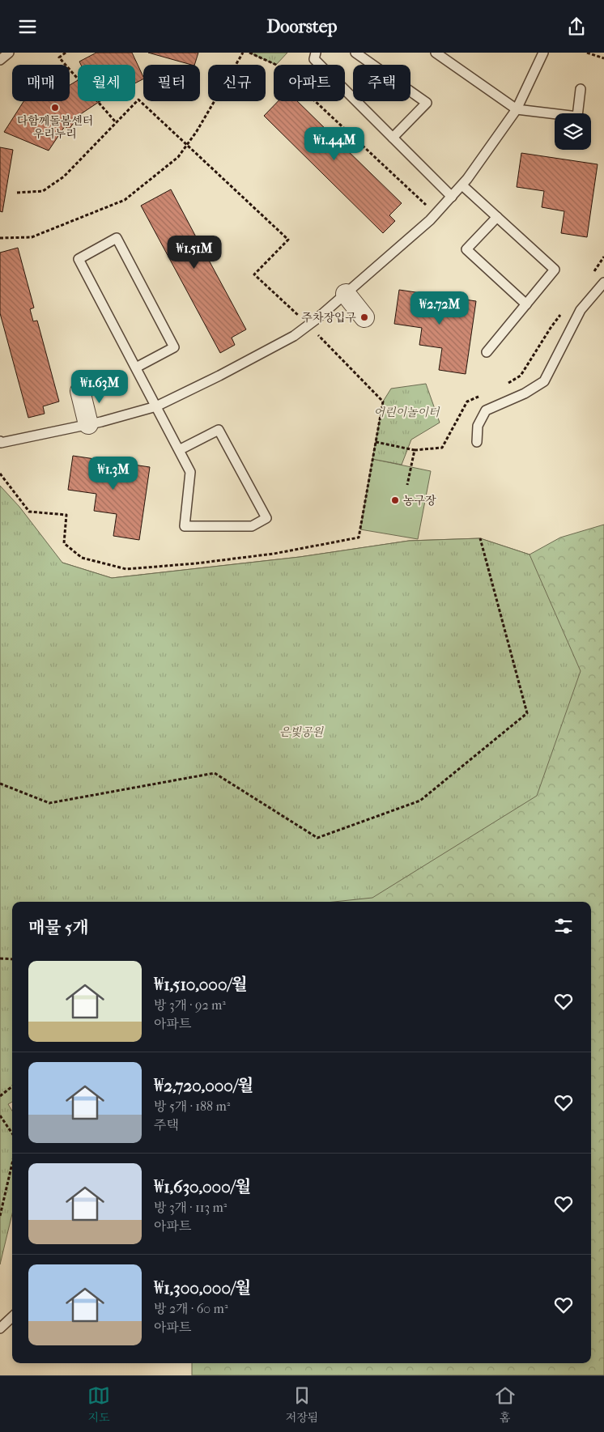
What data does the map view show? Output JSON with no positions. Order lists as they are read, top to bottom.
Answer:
{
  "parks": ["어린이놀이터", "은빛공원"],
  "places": ["다함께돌봄센터 우리누리", "주차장입구", "농구장"],
  "page": {
    "header": "Doorstep",
    "chip": [
      "매매",
      "월세",
      "필터",
      "신규",
      "아파트",
      "주택"
    ],
    "price": [
      "₩1.44M",
      "₩1.51M",
      "₩2.72M",
      "₩1.63M",
      "₩1.3M"
    ],
    "heading": "매물 5개",
    "list": [
      {
        "name": "₩1,510,000/월",
        "note": "방 3개 · 92 m² · 아파트"
      },
      {
        "name": "₩2,720,000/월",
        "note": "방 5개 · 188 m² · 주택"
      },
      {
        "name": "₩1,630,000/월",
        "note": "방 3개 · 113 m² · 아파트"
      },
      {
        "name": "₩1,300,000/월",
        "note": "방 2개 · 60 m² · 아파트"
      }
    ],
    "tabs": ["지도", "저장됨", "홈"]
  }
}
